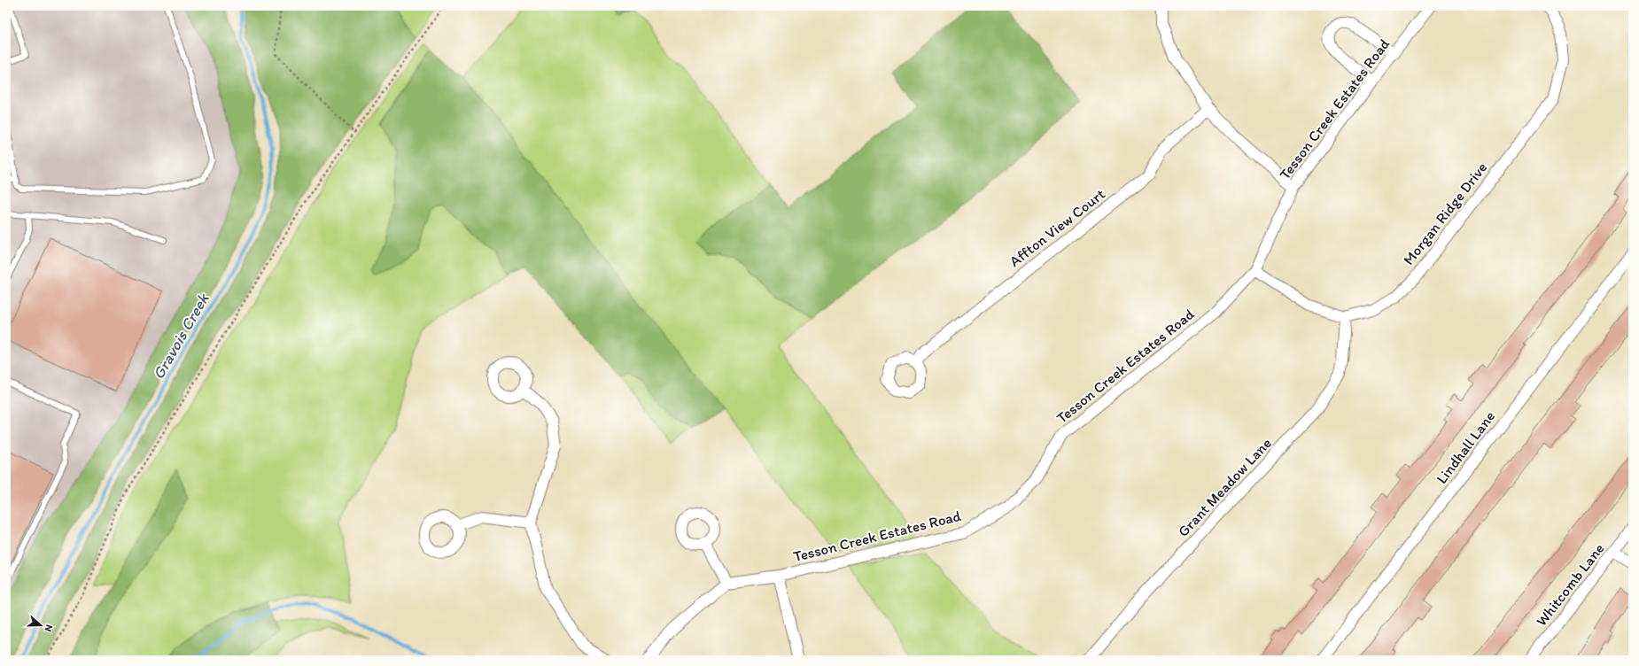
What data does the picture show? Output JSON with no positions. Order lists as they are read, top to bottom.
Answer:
{
  "streets": {
    "street": [
      "Tesson Creek Estates Road",
      "Morgan Ridge Drive",
      "Affton View Court",
      "Lindhall Lane",
      "Grant Meadow Lane",
      "Whitcomb Lane"
    ]
  },
  "crossings": [
    ["Morgan Ridge Drive", "Grant Meadow Lane"]
  ],
  "water": ["Gravois Creek"],
  "north": "right"
}
